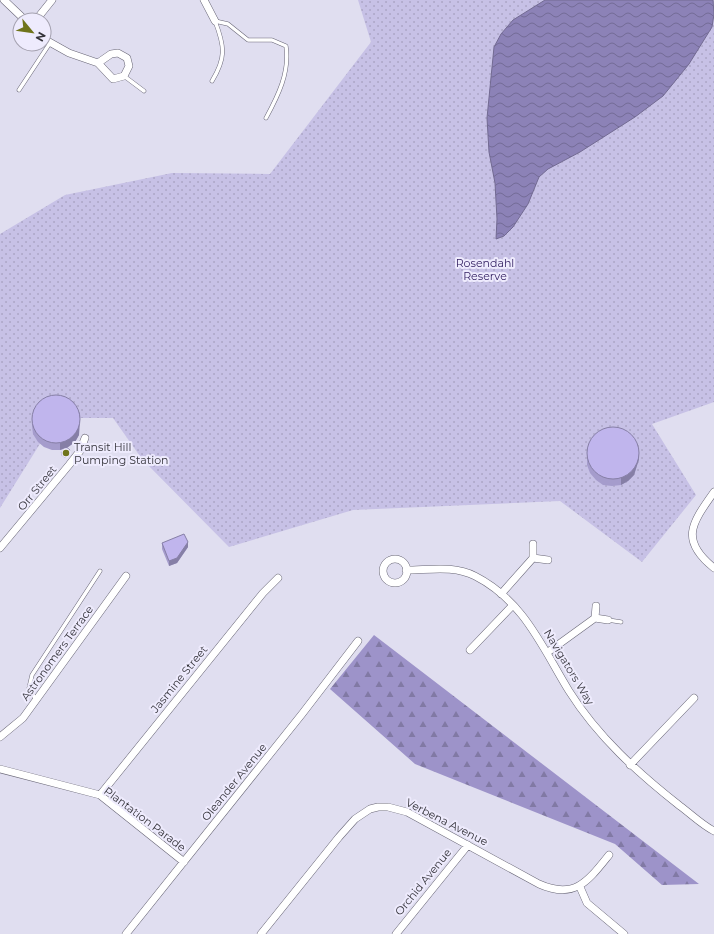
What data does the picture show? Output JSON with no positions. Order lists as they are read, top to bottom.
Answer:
{
  "streets": {
    "street": [
      "Orr Street",
      "Astronomers Terrace",
      "Navigators Way",
      "Jasmine Street",
      "Oleander Avenue",
      "Plantation Parade",
      "Verbena Avenue",
      "Orchid Avenue"
    ]
  },
  "crossings": [
    ["Jasmine Street", "Plantation Parade"],
    ["Oleander Avenue", "Plantation Parade"],
    ["Verbena Avenue", "Orchid Avenue"]
  ],
  "parks": ["Rosendahl Reserve"],
  "places": ["Transit Hill Pumping Station"],
  "north": "bottom right"
}
